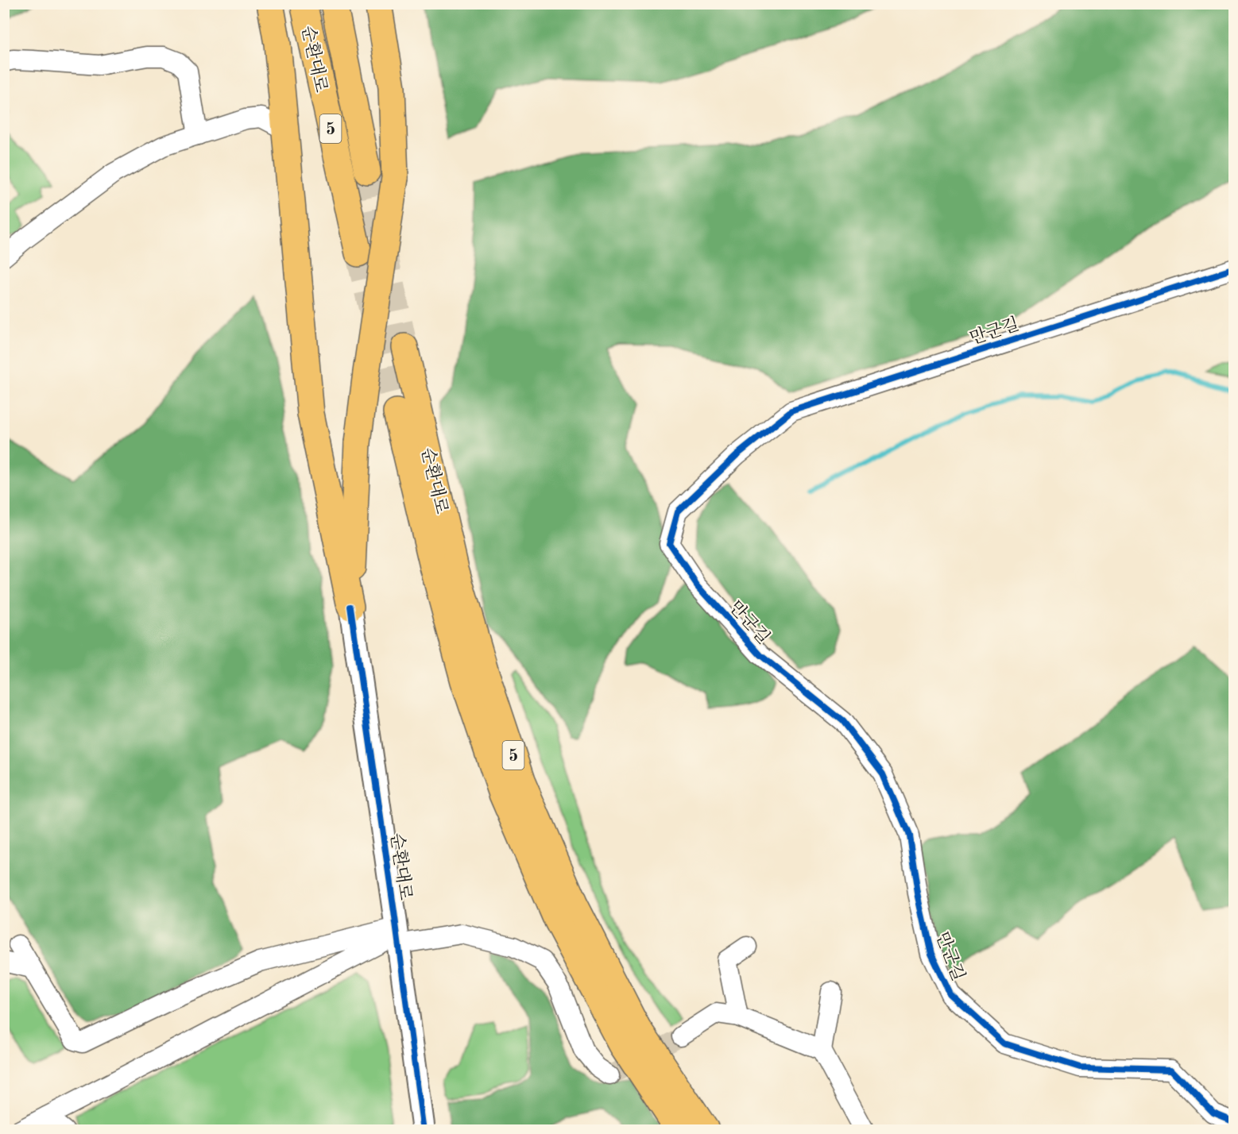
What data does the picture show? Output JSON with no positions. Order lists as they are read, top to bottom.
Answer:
{
  "streets": {
    "highway": ["순환대로", "5"],
    "street": ["만군길"]
  }
}
